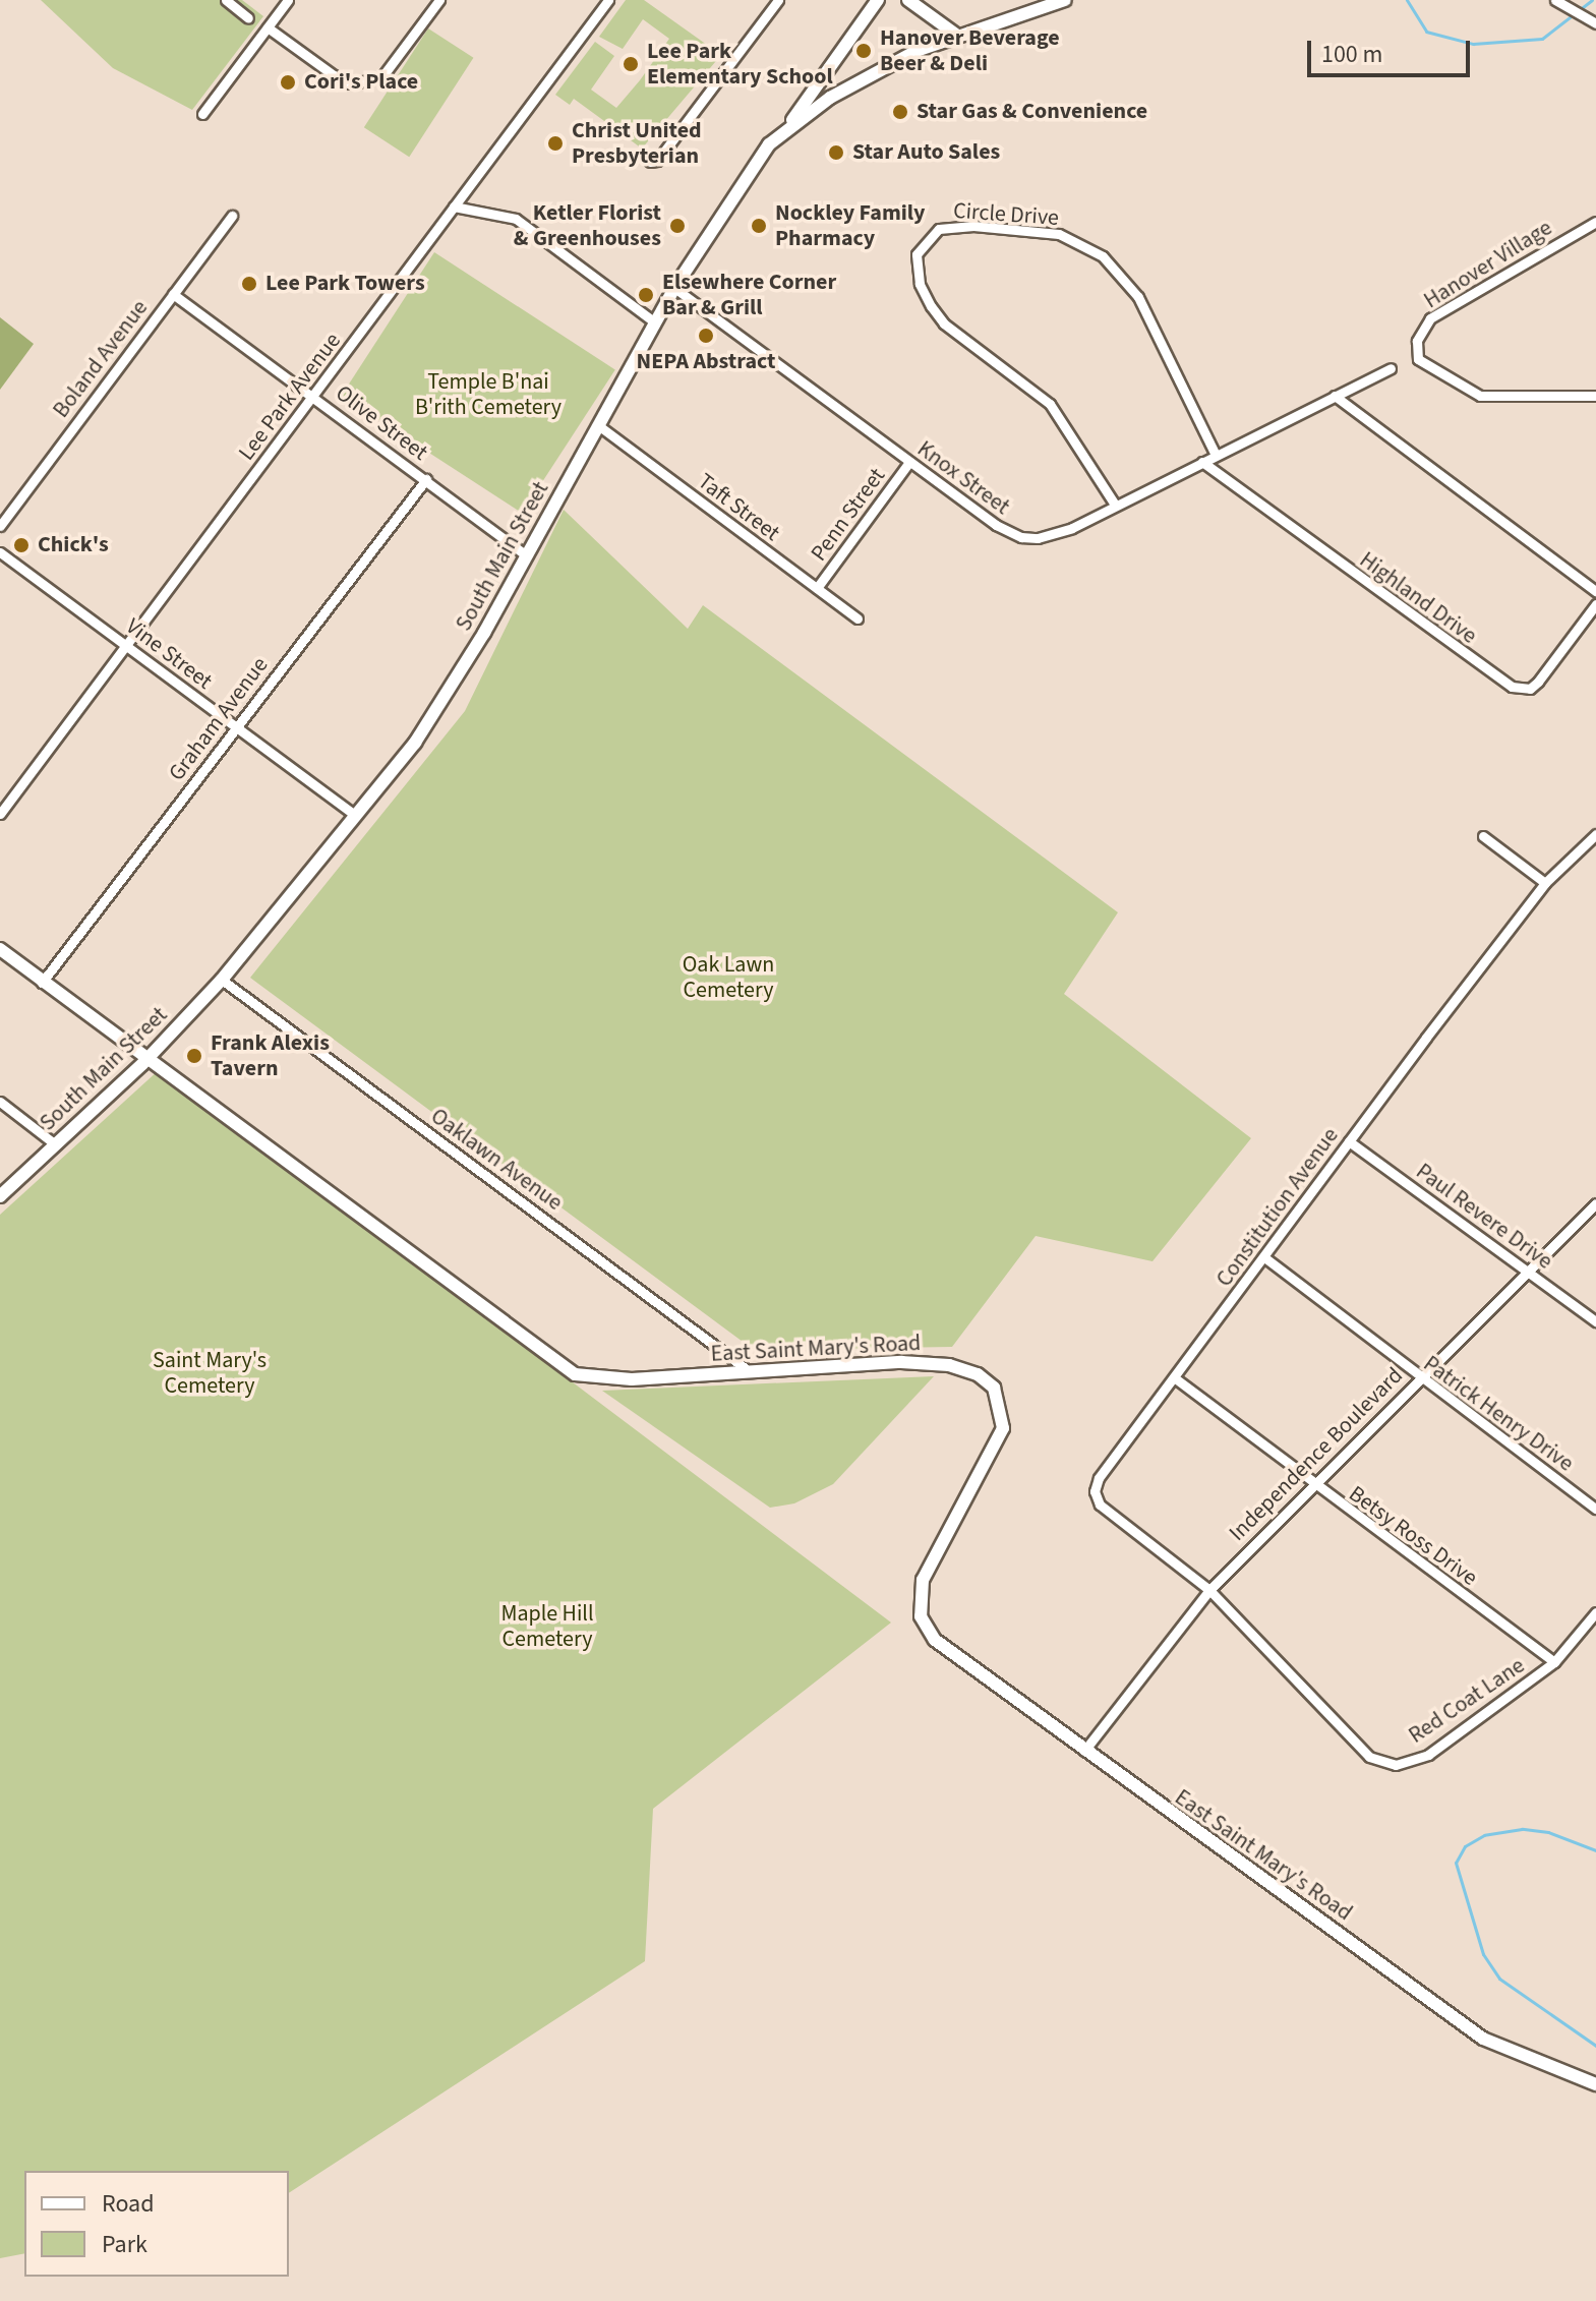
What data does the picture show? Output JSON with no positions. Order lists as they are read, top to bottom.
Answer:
{
  "streets": {
    "street": [
      "Circle Drive",
      "Hanover Village",
      "Boland Avenue",
      "Lee Park Avenue",
      "Olive Street",
      "Knox Street",
      "Taft Street",
      "Penn Street",
      "South Main Street",
      "Highland Drive",
      "Vine Street",
      "Graham Avenue",
      "Oaklawn Avenue",
      "Constitution Avenue",
      "Paul Revere Drive",
      "East Saint Mary's Road",
      "Patrick Henry Drive",
      "Independence Boulevard",
      "Betsy Ross Drive",
      "Red Coat Lane"
    ]
  },
  "crossings": [
    ["Circle Drive", "Knox Street"],
    ["Boland Avenue", "Olive Street"],
    ["Lee Park Avenue", "Olive Street"],
    ["Lee Park Avenue", "Vine Street"],
    ["Olive Street", "South Main Street"],
    ["Olive Street", "Graham Avenue"],
    ["Knox Street", "Penn Street"],
    ["Knox Street", "South Main Street"],
    ["Knox Street", "Highland Drive"],
    ["Taft Street", "Penn Street"],
    ["Taft Street", "South Main Street"],
    ["South Main Street", "Vine Street"],
    ["South Main Street", "Oaklawn Avenue"],
    ["South Main Street", "East Saint Mary's Road"],
    ["Vine Street", "Graham Avenue"],
    ["Graham Avenue", "East Saint Mary's Road"],
    ["Oaklawn Avenue", "East Saint Mary's Road"],
    ["Constitution Avenue", "Paul Revere Drive"],
    ["Constitution Avenue", "Patrick Henry Drive"],
    ["Constitution Avenue", "Independence Boulevard"],
    ["Constitution Avenue", "Betsy Ross Drive"],
    ["Constitution Avenue", "Red Coat Lane"],
    ["Paul Revere Drive", "Independence Boulevard"],
    ["East Saint Mary's Road", "Independence Boulevard"],
    ["Patrick Henry Drive", "Independence Boulevard"],
    ["Independence Boulevard", "Betsy Ross Drive"],
    ["Independence Boulevard", "Red Coat Lane"],
    ["Betsy Ross Drive", "Red Coat Lane"]
  ],
  "parks": [
    "Temple B'nai B'rith Cemetery",
    "Oak Lawn Cemetery",
    "Saint Mary's Cemetery",
    "Maple Hill Cemetery"
  ],
  "places": [
    "Hanover Beverage Beer & Deli",
    "Lee Park Elementary School",
    "Cori's Place",
    "Star Gas & Convenience",
    "Christ United Presbyterian",
    "Star Auto Sales",
    "Ketler Florist & Greenhouses",
    "Nockley Family Pharmacy",
    "Lee Park Towers",
    "Elsewhere Corner Bar & Grill",
    "NEPA Abstract",
    "Chick's",
    "Frank Alexis Tavern"
  ],
  "legend": ["Road", "Park"],
  "scale_bar": "100 m"
}
